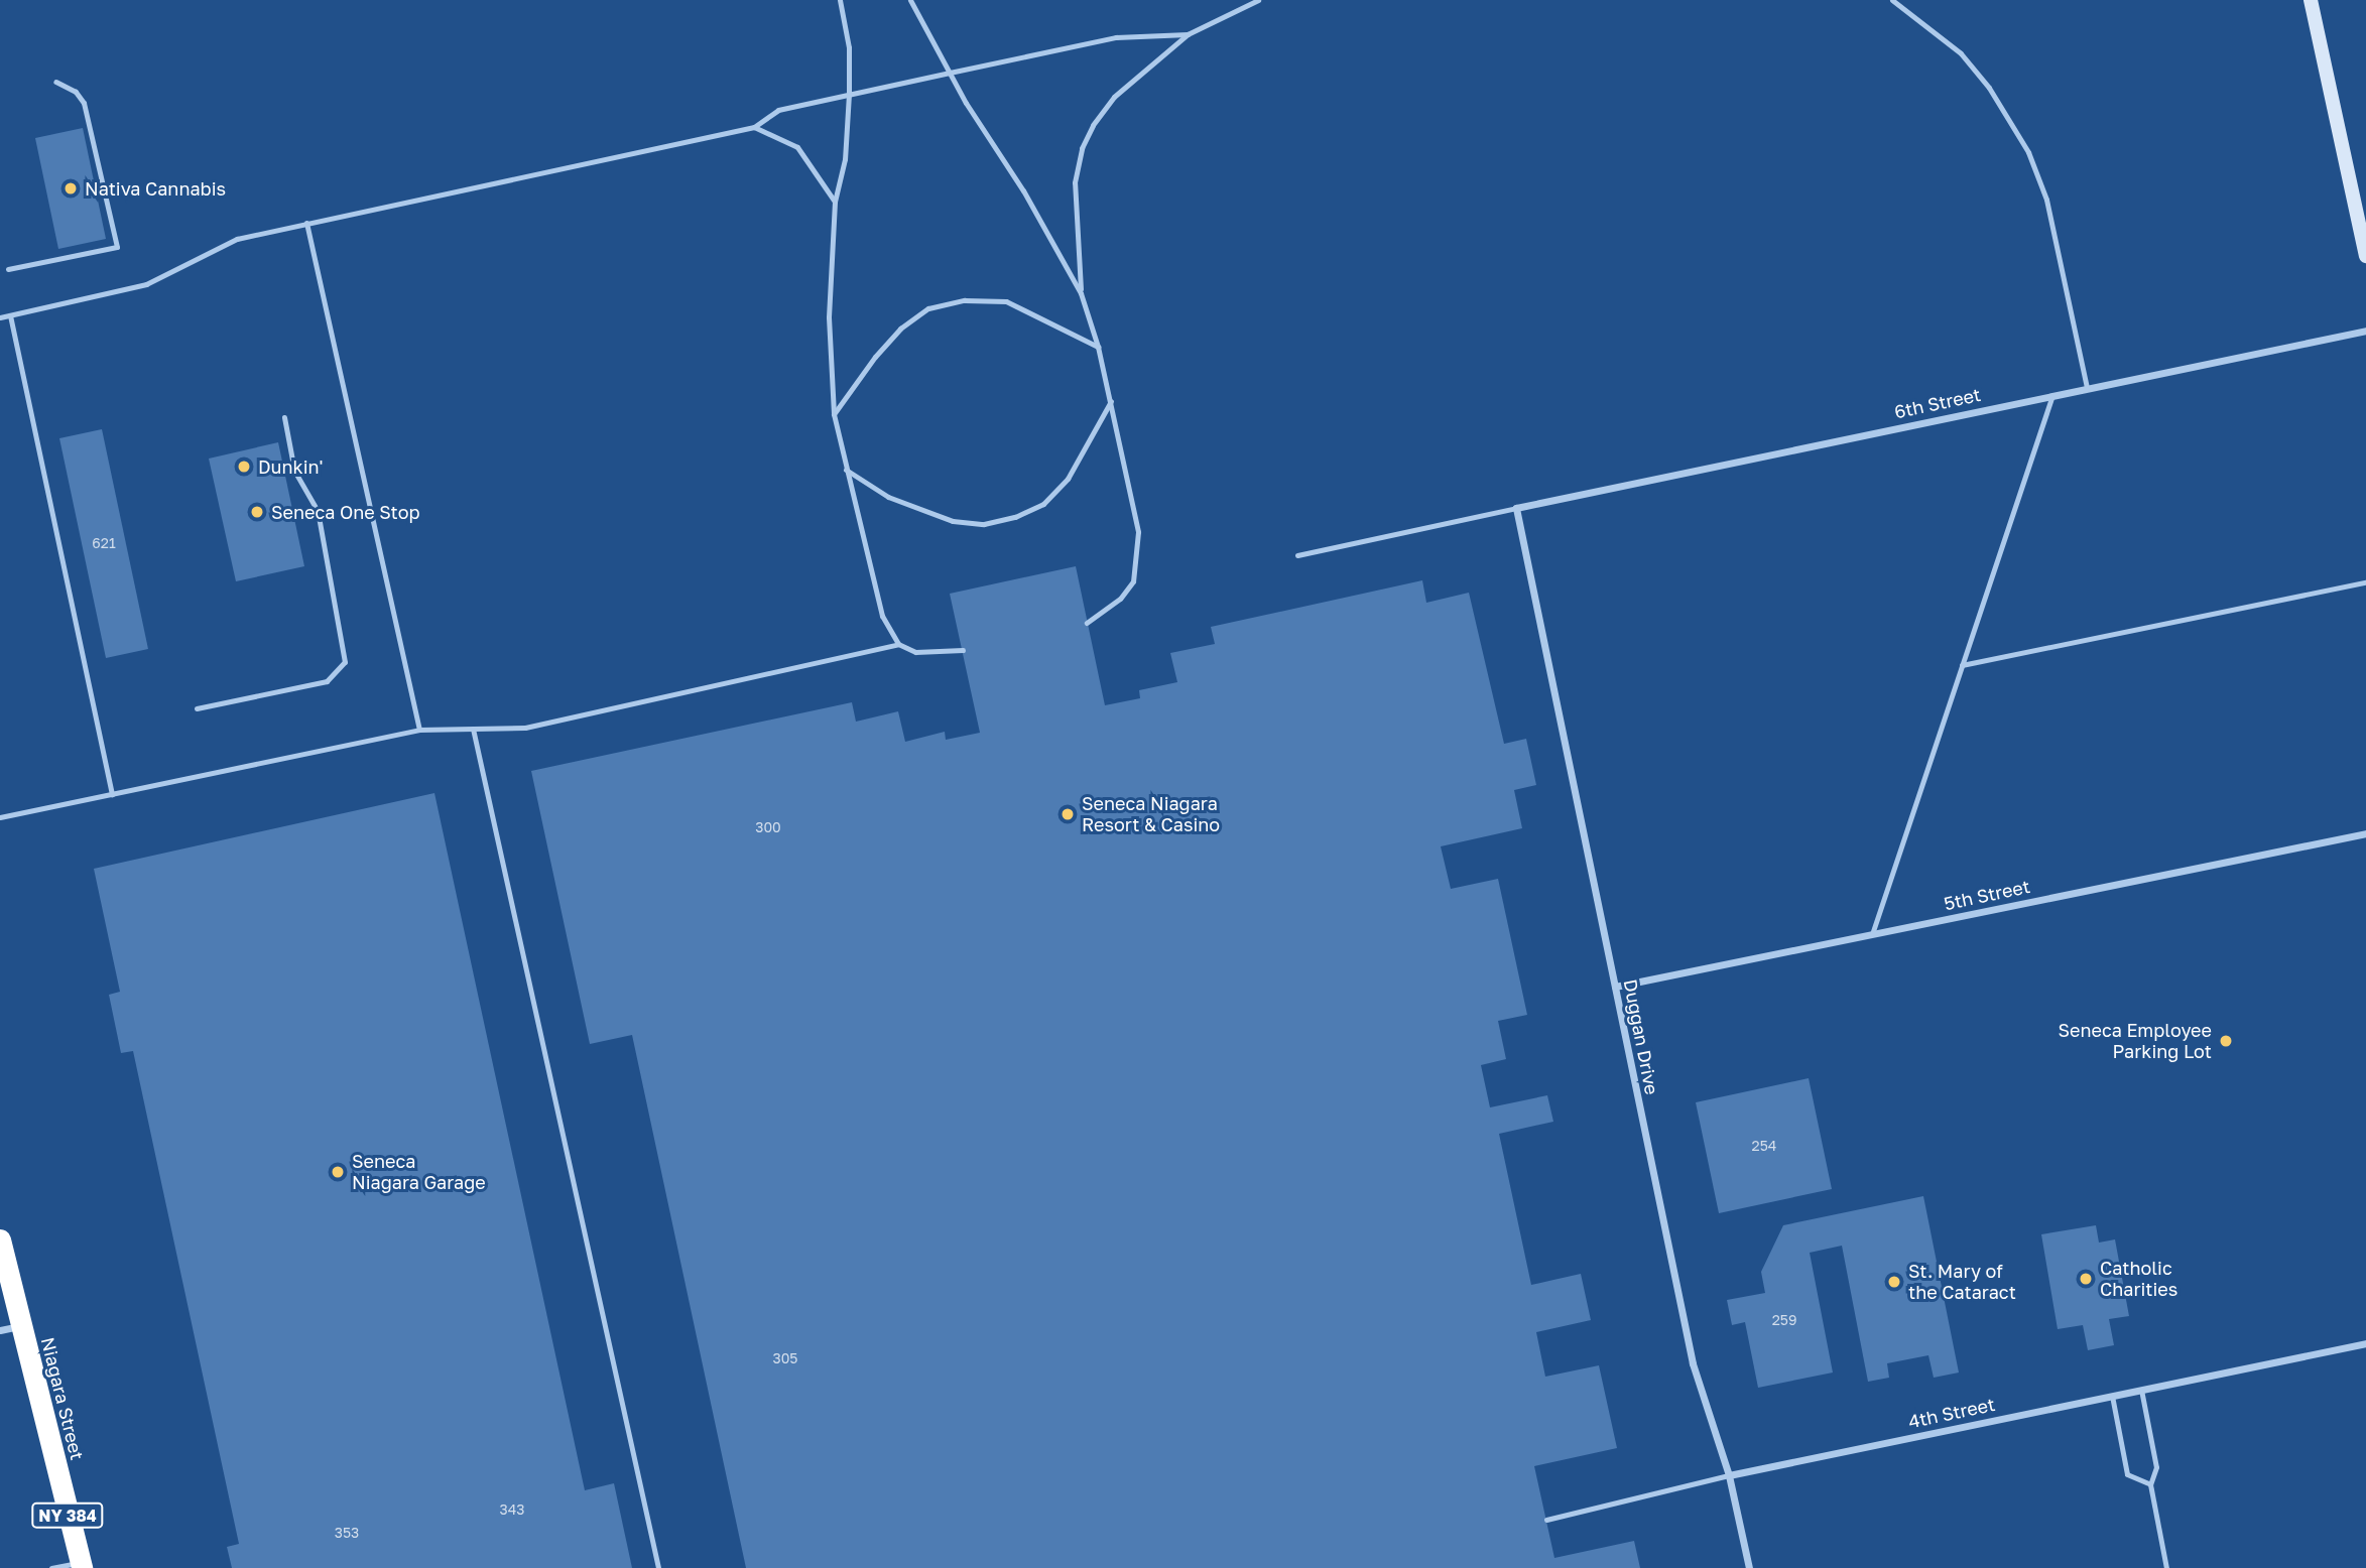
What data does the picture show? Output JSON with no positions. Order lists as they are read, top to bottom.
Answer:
{
  "streets": {
    "highway": ["Niagara Street", "NY 384"],
    "street": [
      "6th Street",
      "5th Street",
      "Duggan Drive",
      "4th Street"
    ]
  },
  "crossings": [
    ["6th Street", "Duggan Drive"],
    ["5th Street", "Duggan Drive"],
    ["Duggan Drive", "4th Street"]
  ],
  "places": [
    "Nativa Cannabis",
    "Dunkin'",
    "Seneca One Stop",
    "Seneca Niagara Resort & Casino",
    "Seneca Employee Parking Lot",
    "Seneca Niagara Garage",
    "Catholic Charities",
    "St. Mary of the Cataract"
  ],
  "house_numbers": [
    "621",
    "300",
    "254",
    "259",
    "305",
    "343",
    "353"
  ]
}
